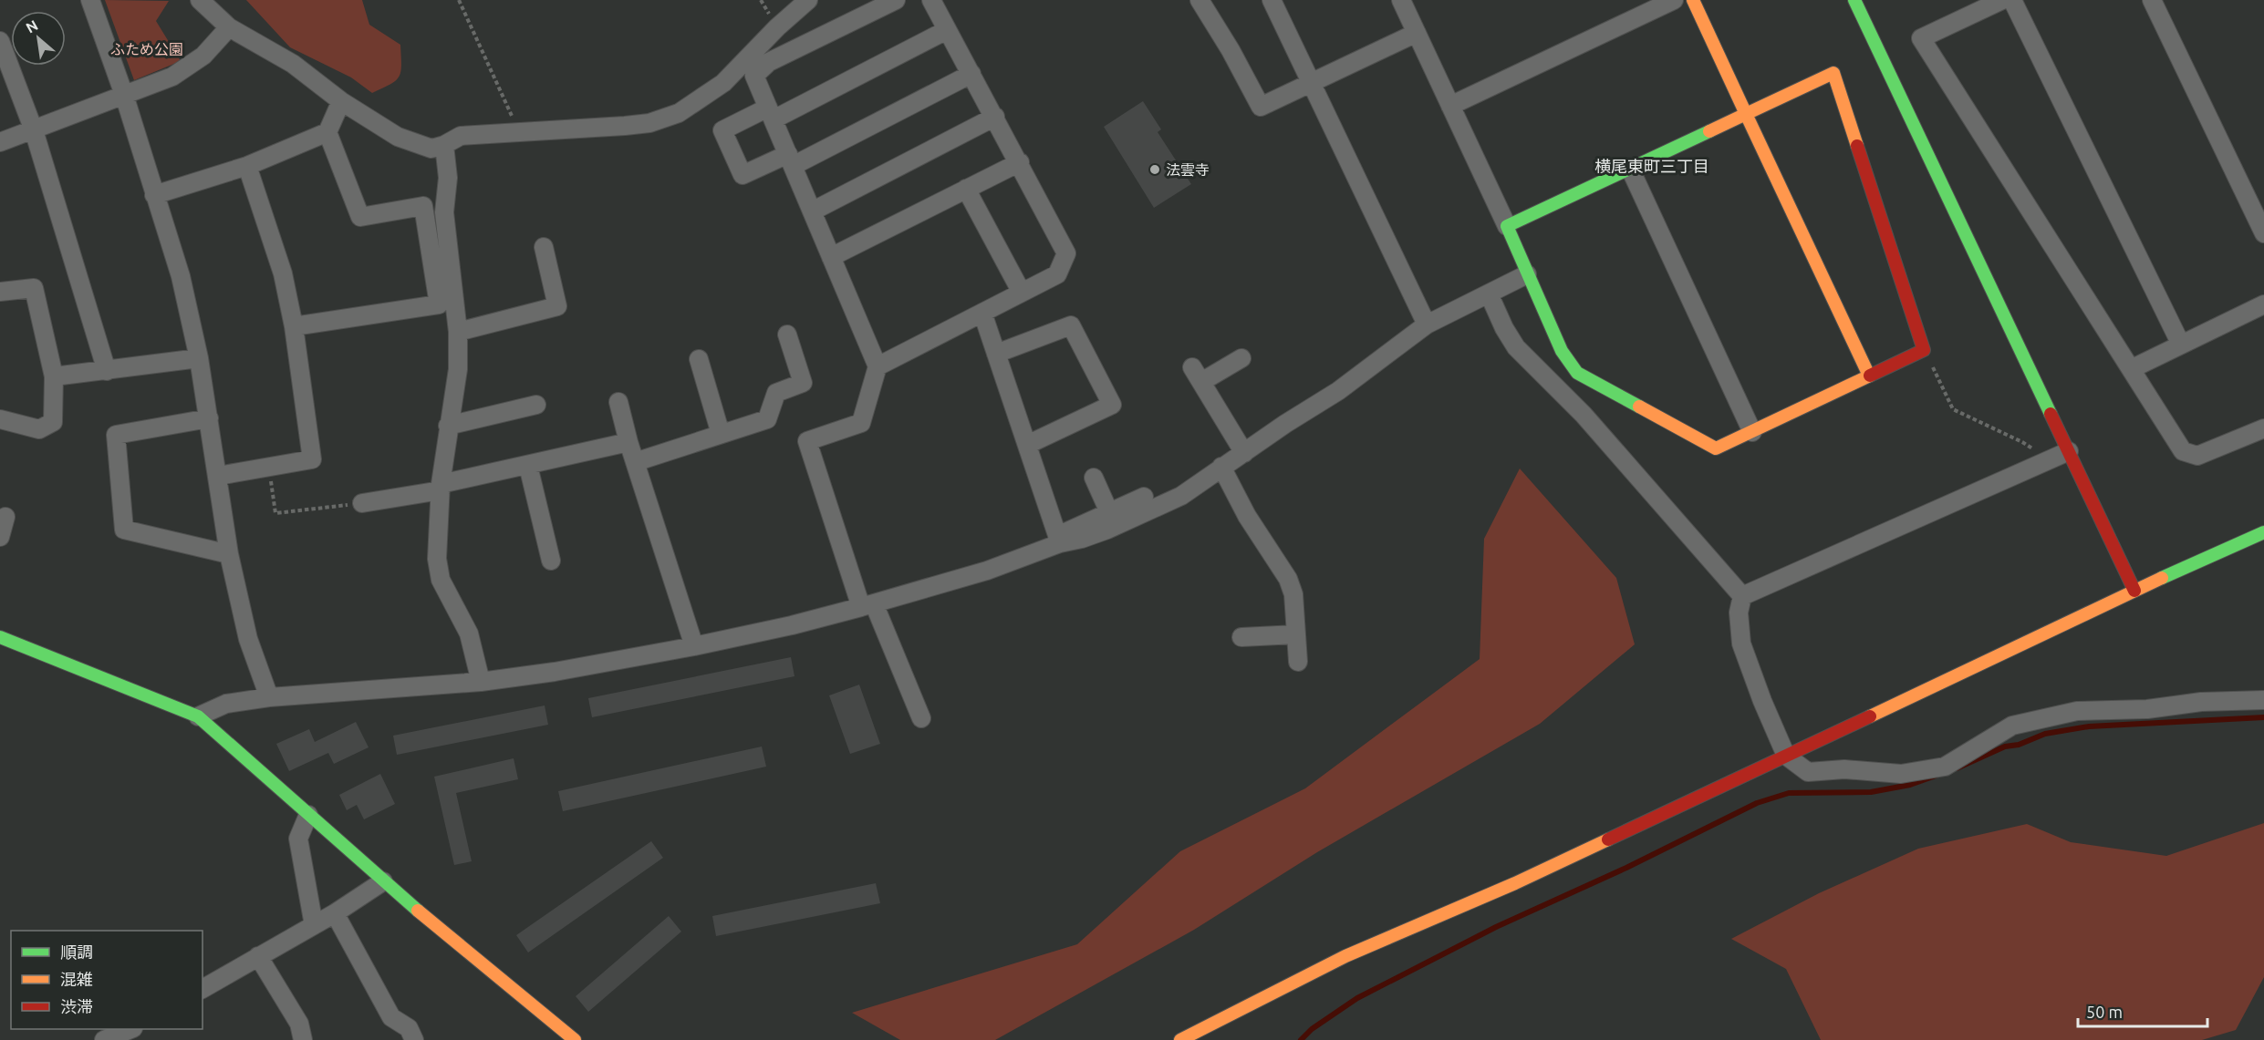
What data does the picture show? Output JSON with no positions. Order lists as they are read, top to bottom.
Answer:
{
  "districts": ["横尾東町三丁目"],
  "parks": ["ふため公園"],
  "places": ["法雲寺"],
  "legend": ["順調", "混雑", "渋滞"],
  "scale_bar": "50 m",
  "north": "top left"
}
